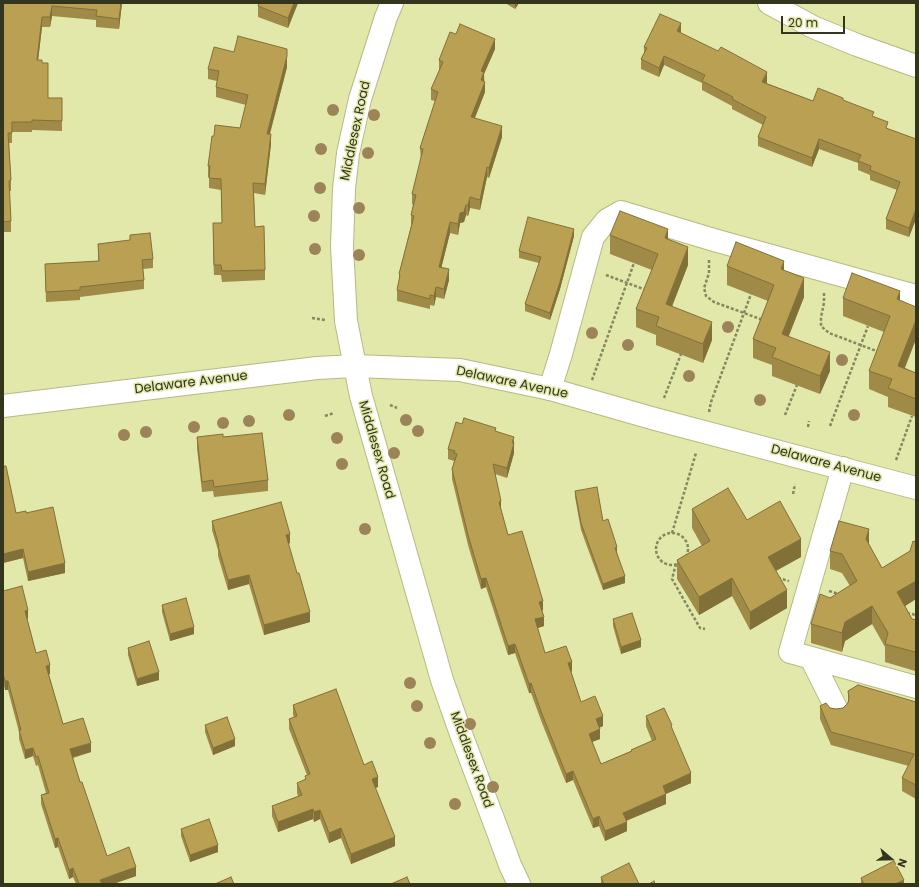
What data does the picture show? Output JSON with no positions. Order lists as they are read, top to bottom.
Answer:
{
  "streets": {
    "street": ["Middlesex Road", "Delaware Avenue"]
  },
  "crossings": [
    ["Middlesex Road", "Delaware Avenue"]
  ],
  "scale_bar": "20 m",
  "north": "right"
}
